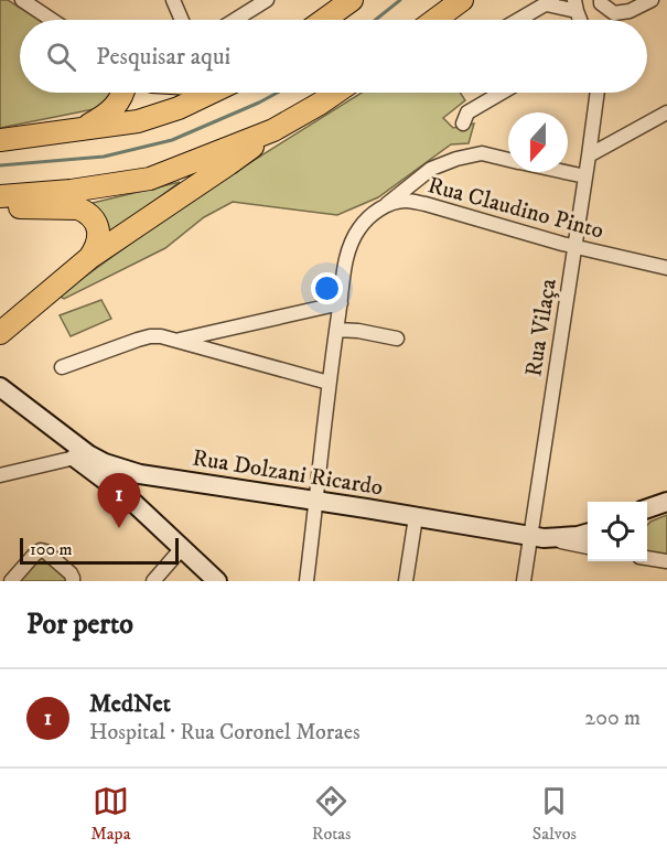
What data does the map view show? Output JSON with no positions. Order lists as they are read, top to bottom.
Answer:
{
  "streets": {
    "main road": ["Rua Dolzani Ricardo"],
    "street": ["Rua Claudino Pinto", "Rua Vilaça"]
  },
  "crossings": [
    ["Rua Claudino Pinto", "Rua Vilaça"],
    ["Rua Vilaça", "Rua Dolzani Ricardo"]
  ],
  "scale_bar": "100 m",
  "north": "bottom",
  "page": {
    "search": "Pesquisar aqui",
    "pins": "1",
    "scale": "100 m",
    "heading": "Por perto",
    "list": [
      {
        "mark": "1",
        "name": "MedNet",
        "note": "Hospital · Rua Coronel Moraes",
        "value": "200 m"
      }
    ],
    "nav": ["Mapa", "Rotas", "Salvos"]
  }
}
